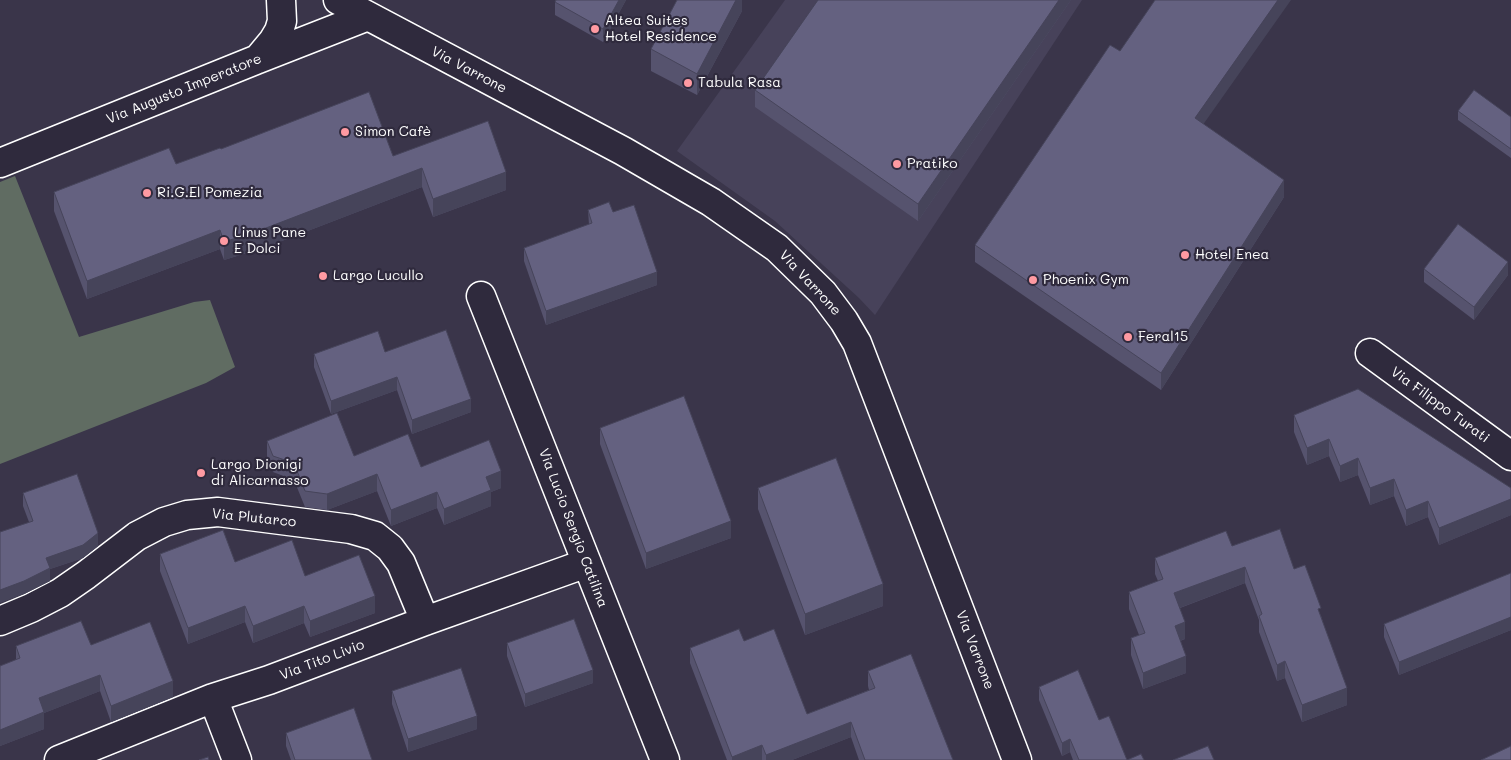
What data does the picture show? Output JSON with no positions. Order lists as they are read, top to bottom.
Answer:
{
  "streets": {
    "street": [
      "Via Varrone",
      "Via Augusto Imperatore",
      "Via Filippo Turati",
      "Via Plutarco",
      "Via Lucio Sergio Catilina",
      "Via Tito Livio"
    ]
  },
  "crossings": [
    ["Via Varrone", "Via Augusto Imperatore"],
    ["Via Plutarco", "Via Tito Livio"],
    ["Via Lucio Sergio Catilina", "Via Tito Livio"]
  ],
  "places": [
    "Altea Suites Hotel Residence",
    "Tabula Rasa",
    "Simon Cafè",
    "Pratiko",
    "Ri.G.El Pomezia",
    "Linus Pane E Dolci",
    "Hotel Enea",
    "Largo Lucullo",
    "Phoenix Gym",
    "Feral15",
    "Largo Dionigi di Alicarnasso"
  ]
}
